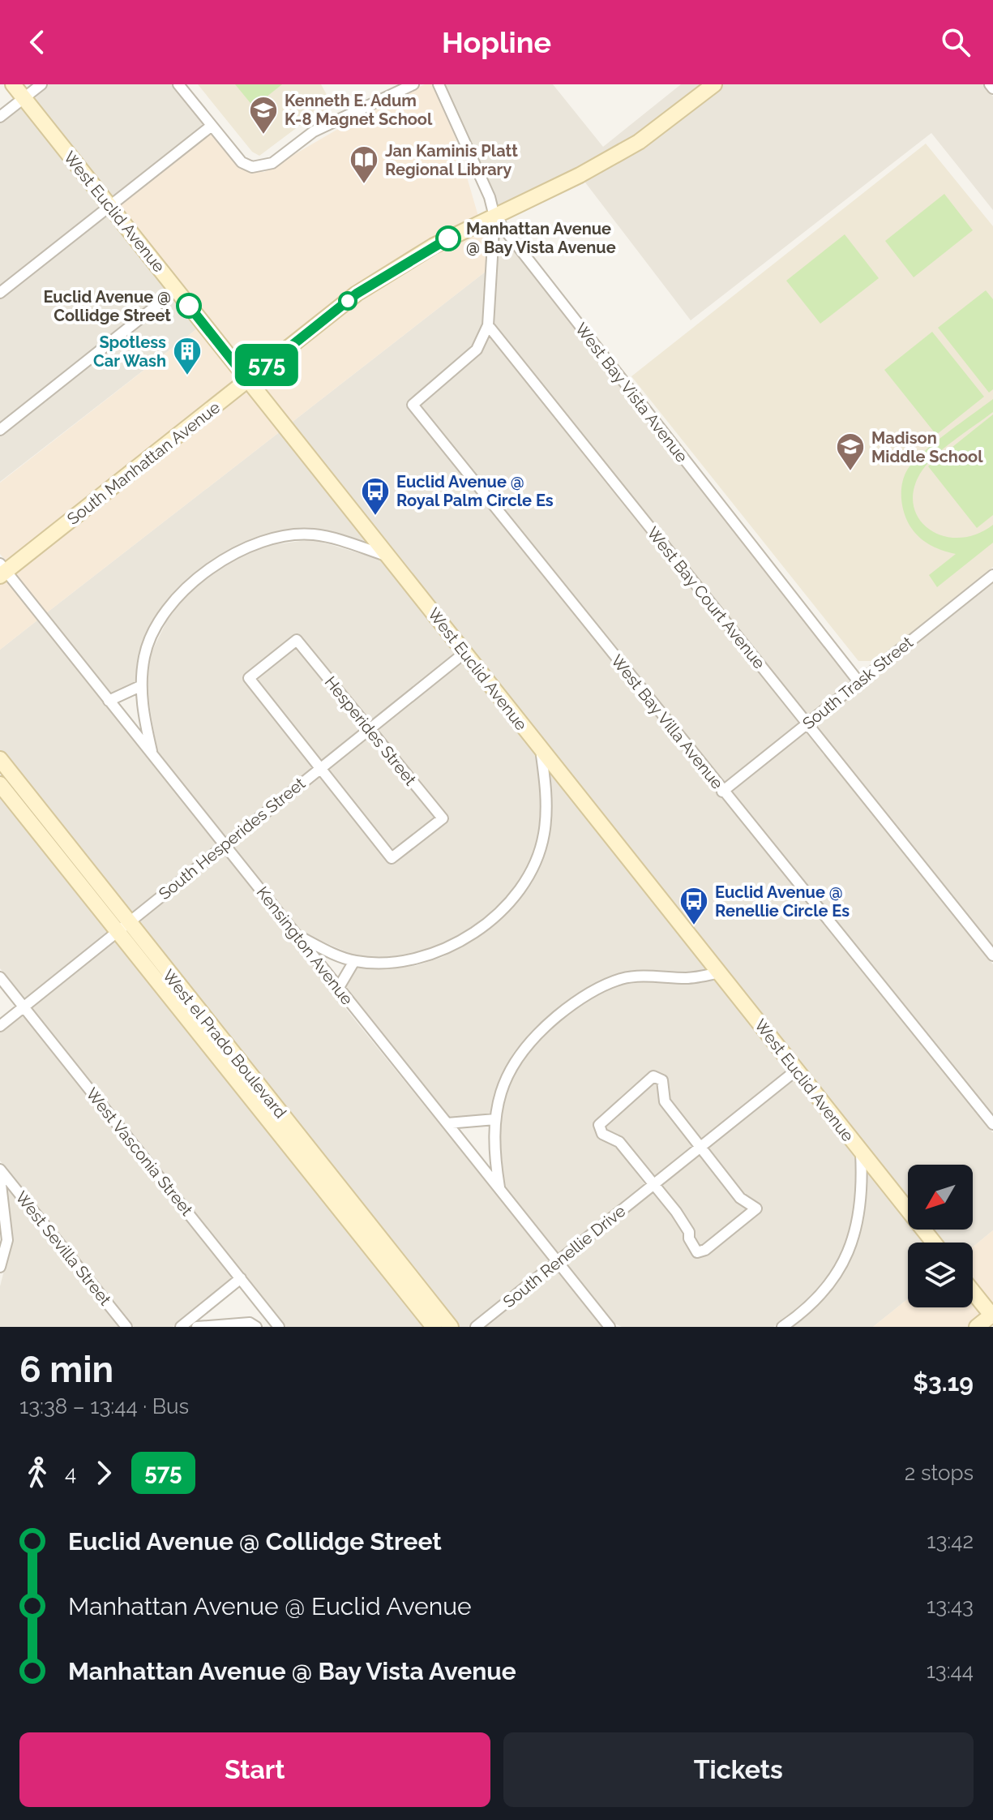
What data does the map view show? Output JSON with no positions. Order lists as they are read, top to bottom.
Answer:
{
  "streets": {
    "street": [
      "West Euclid Avenue",
      "West Bay Vista Avenue",
      "South Manhattan Avenue",
      "West Bay Court Avenue",
      "South Trask Street",
      "West Bay Villa Avenue",
      "Hesperides Street",
      "South Hesperides Street",
      "Kensington Avenue",
      "West el Prado Boulevard",
      "West Vasconia Street",
      "West Sevilla Street",
      "South Renellie Drive"
    ]
  },
  "crossings": [
    ["West Euclid Avenue", "South Manhattan Avenue"],
    ["West Euclid Avenue", "South Hesperides Street"],
    ["West Euclid Avenue", "South Renellie Drive"],
    ["West Bay Vista Avenue", "South Manhattan Avenue"],
    ["West Bay Vista Avenue", "South Trask Street"],
    ["South Manhattan Avenue", "Kensington Avenue"],
    ["West Bay Court Avenue", "South Trask Street"],
    ["West Bay Court Avenue", "West Bay Villa Avenue"],
    ["South Trask Street", "West Bay Villa Avenue"],
    ["Hesperides Street", "South Hesperides Street"],
    ["South Hesperides Street", "Kensington Avenue"],
    ["South Hesperides Street", "West el Prado Boulevard"],
    ["South Hesperides Street", "West Vasconia Street"],
    ["Kensington Avenue", "South Renellie Drive"]
  ],
  "places": {
    "school or university": ["Kenneth E. Adum K-8 Magnet School", "Madison Middle School"],
    "library": ["Jan Kaminis Platt Regional Library"],
    "other": ["Manhattan Avenue @ Bay Vista Avenue", "Euclid Avenue @ Collidge Street"],
    "building": ["Spotless Car Wash"],
    "bus stop": ["Euclid Avenue @ Royal Palm Circle Es", "Euclid Avenue @ Renellie Circle Es"]
  },
  "lines": ["bus line 575"],
  "north": "bottom left",
  "page": {
    "header": "Hopline",
    "on_map": "575",
    "heading": ["6 min", "13:38 – 13:44 · Bus", "$3.19"],
    "legs": ["4", "575", "2 stops"],
    "list": [
      {
        "name": "Euclid Avenue @ Collidge Street",
        "value": "13:42"
      },
      {
        "name": "Manhattan Avenue @ Euclid Avenue",
        "value": "13:43"
      },
      {
        "name": "Manhattan Avenue @ Bay Vista Avenue",
        "value": "13:44"
      }
    ],
    "buttons": ["Start", "Tickets"]
  }
}
